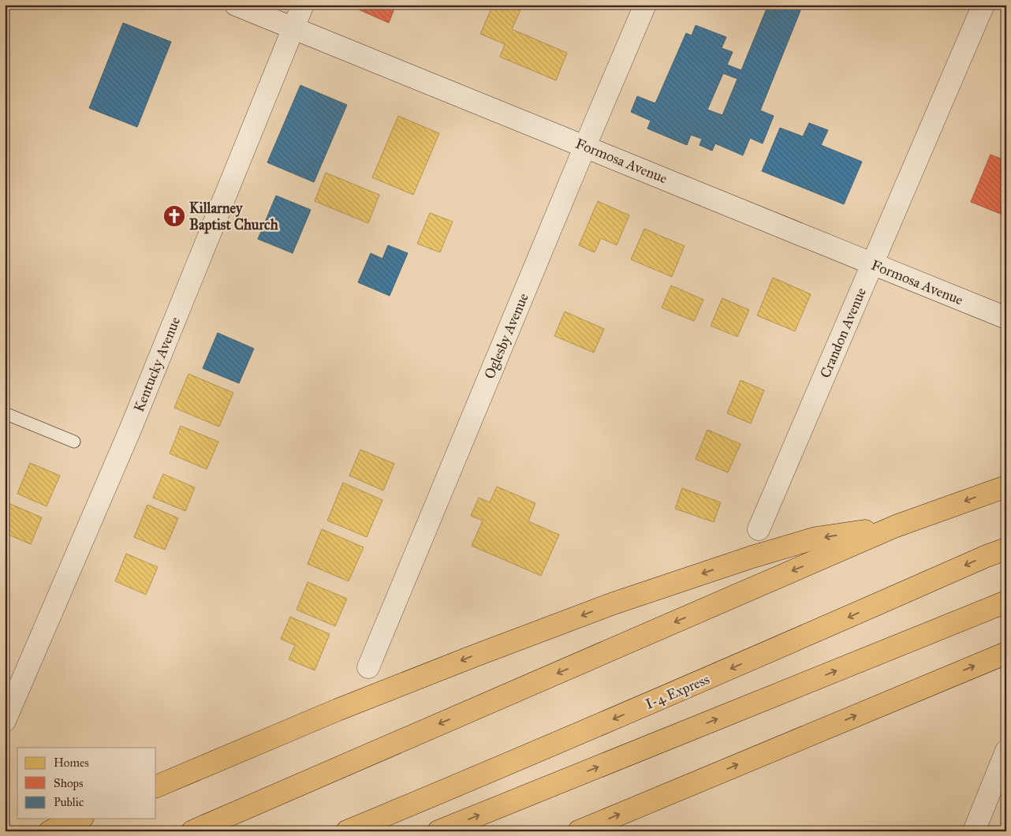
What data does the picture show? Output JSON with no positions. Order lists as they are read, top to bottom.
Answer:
{
  "streets": {
    "highway": ["I-4 Express"],
    "street": [
      "Formosa Avenue",
      "Crandon Avenue",
      "Oglesby Avenue",
      "Kentucky Avenue"
    ]
  },
  "crossings": [
    ["Formosa Avenue", "Crandon Avenue"],
    ["Formosa Avenue", "Oglesby Avenue"],
    ["Formosa Avenue", "Kentucky Avenue"]
  ],
  "places": {
    "church": ["Killarney Baptist Church"]
  },
  "legend": ["Homes", "Shops", "Public"]
}
